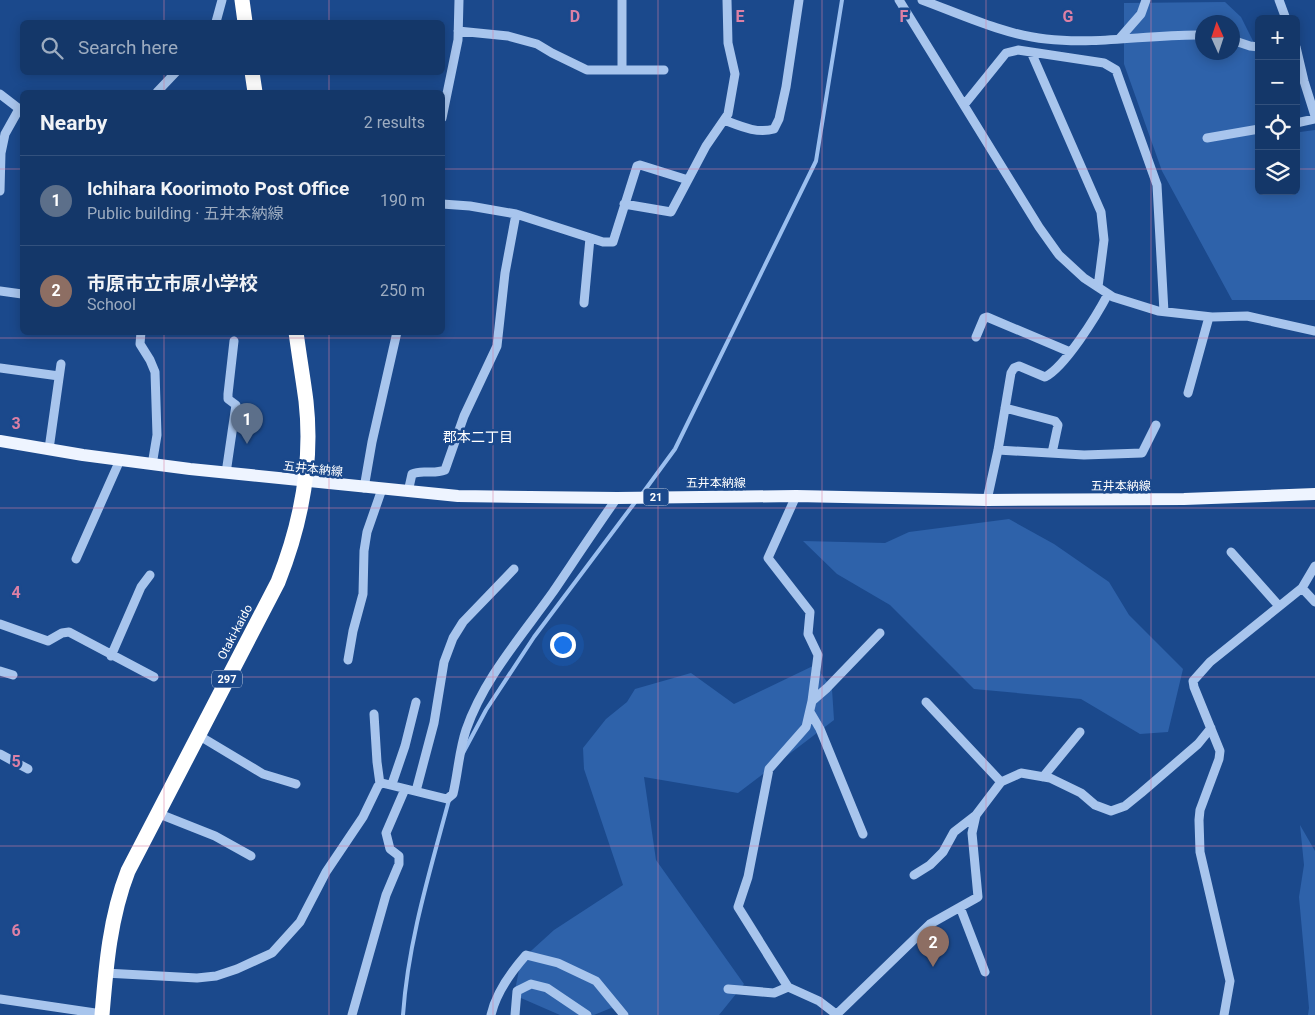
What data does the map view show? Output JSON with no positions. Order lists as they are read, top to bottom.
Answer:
{
  "streets": {
    "highway": ["Otaki-kaido", "297"],
    "main road": ["五井本納線", "21"]
  },
  "crossings": [
    ["五井本納線", "Otaki-kaido"]
  ],
  "districts": ["郡本二丁目"],
  "north": "top",
  "page": {
    "map_buttons": ["+", "−"],
    "search": "Search here",
    "heading": ["Nearby", "2 results"],
    "list": [
      {
        "mark": "1",
        "name": "Ichihara Koorimoto Post Office",
        "note": "Public building · 五井本納線",
        "value": "190 m"
      },
      {
        "mark": "2",
        "name": "市原市立市原小学校",
        "note": "School",
        "value": "250 m"
      }
    ],
    "pins": ["1", "2"]
  },
  "grid": {
    "columns": [
      "D",
      "E",
      "F",
      "G"
    ],
    "rows": [
      "3",
      "4",
      "5",
      "6"
    ]
  }
}
